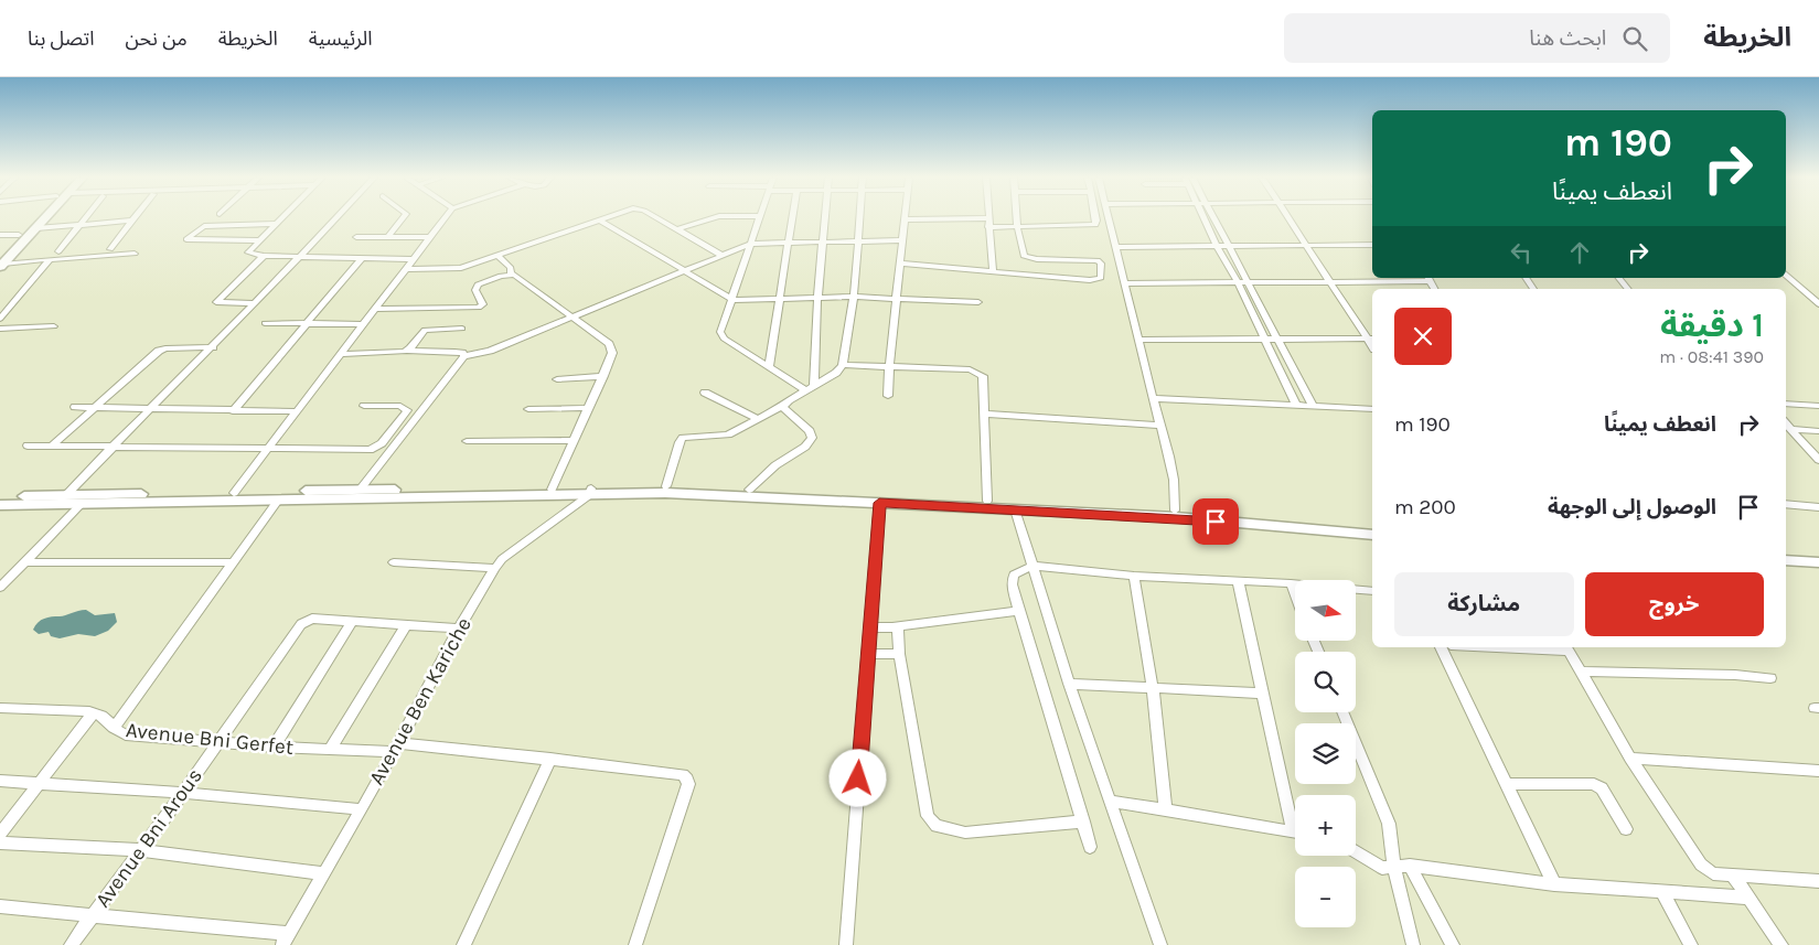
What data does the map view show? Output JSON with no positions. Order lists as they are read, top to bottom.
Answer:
{
  "streets": {
    "street": ["Avenue Ben Kariche", "Avenue Bni Gerfet", "Avenue Bni Arous"]
  },
  "crossings": [
    ["Avenue Ben Kariche", "Avenue Bni Gerfet"],
    ["Avenue Bni Gerfet", "Avenue Bni Arous"]
  ],
  "north": "right",
  "page": {
    "header": "الخريطة",
    "search": "ابحث هنا",
    "nav": [
      "الرئيسية",
      "الخريطة",
      "من نحن",
      "اتصل بنا"
    ],
    "turn": ["190 m", "انعطف يمينًا"],
    "heading": ["1 دقيقة", "390 m · 08:41"],
    "list": [
      {
        "name": "انعطف يمينًا",
        "value": "190 m"
      },
      {
        "name": "الوصول إلى الوجهة",
        "value": "200 m"
      }
    ],
    "buttons": ["خروج", "مشاركة"],
    "map_buttons": ["+", "−"]
  }
}
